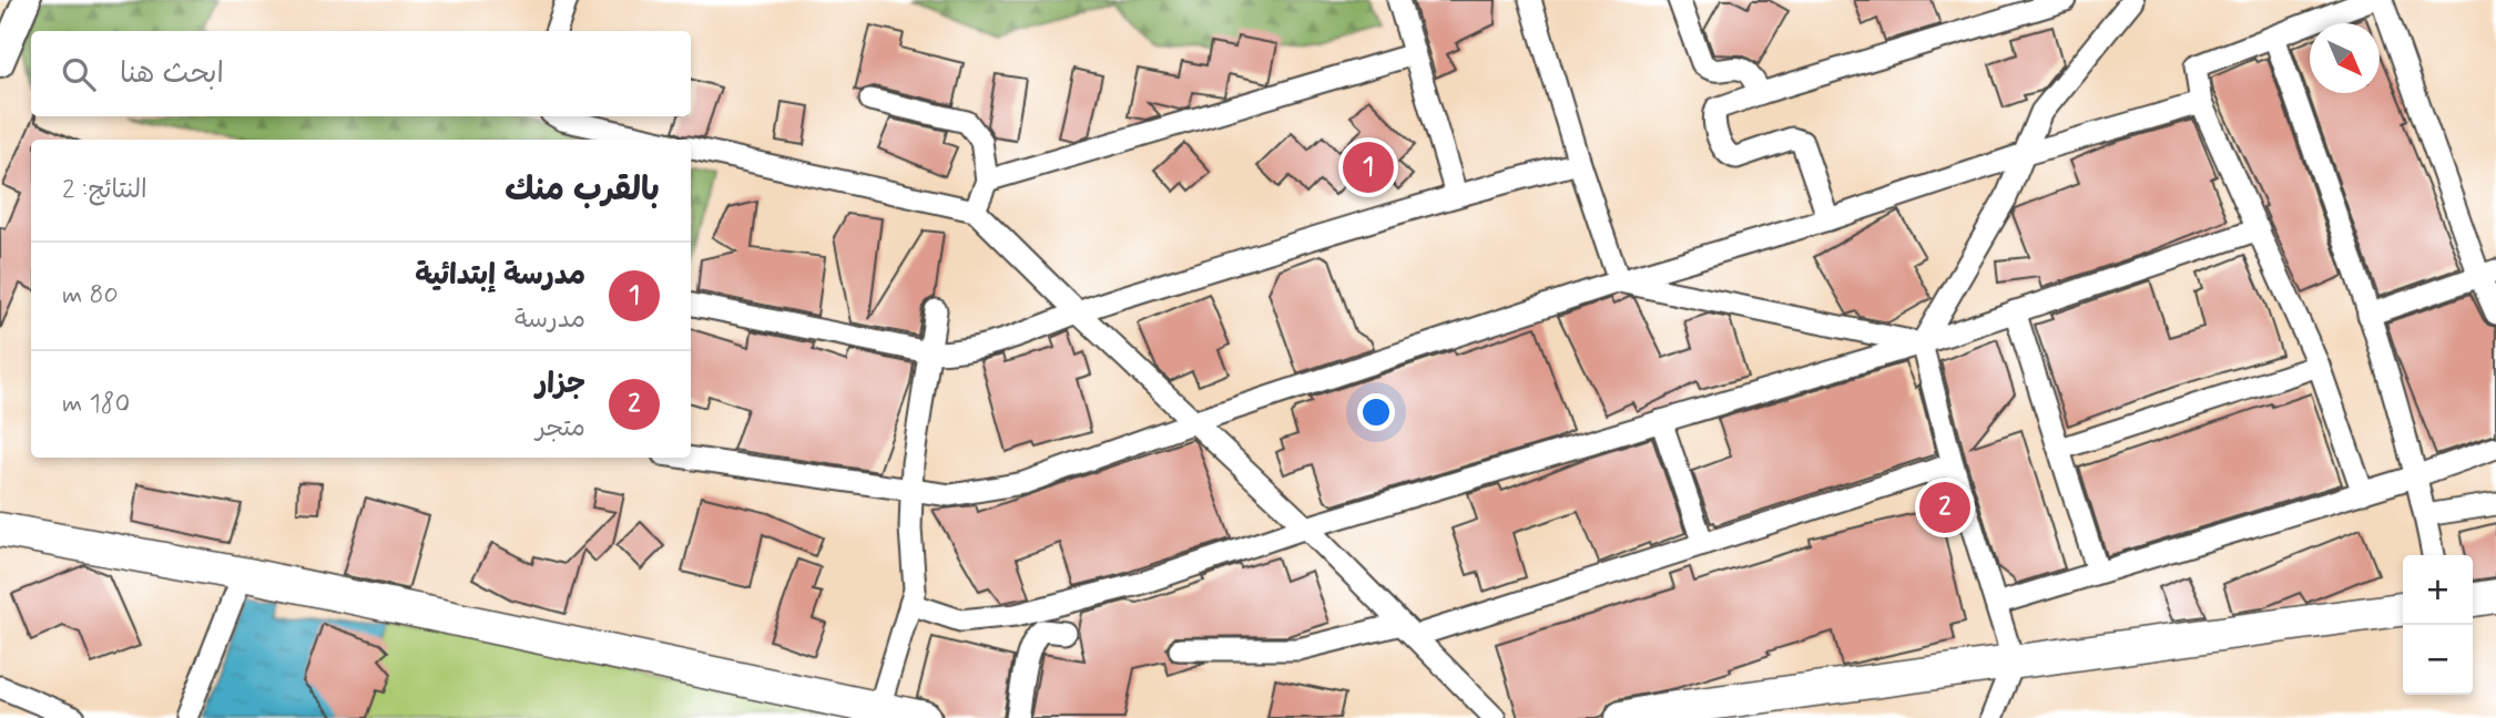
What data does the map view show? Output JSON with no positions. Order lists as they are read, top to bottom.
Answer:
{
  "north": "bottom right",
  "page": {
    "search": "ابحث هنا",
    "pins": ["1", "2"],
    "heading": ["بالقرب منك", "النتائج: 2"],
    "list": [
      {
        "mark": "1",
        "name": "مدرسة إبتدائية",
        "note": "مدرسة",
        "value": "80 m"
      },
      {
        "mark": "2",
        "name": "جزار",
        "note": "متجر",
        "value": "180 m"
      }
    ],
    "map_buttons": ["+", "−"]
  }
}
